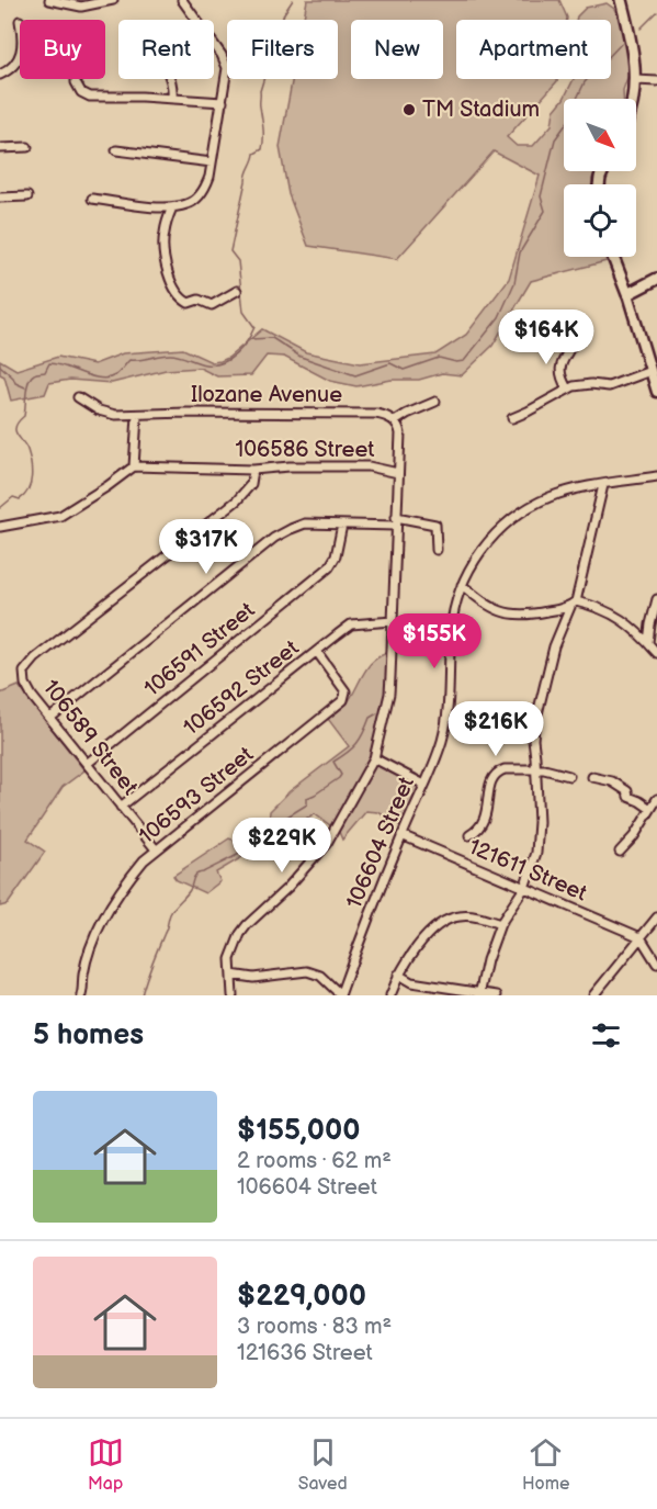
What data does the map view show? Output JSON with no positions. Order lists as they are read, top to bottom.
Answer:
{
  "streets": {
    "street": [
      "Ilozane Avenue",
      "106586 Street",
      "106591 Street",
      "106592 Street",
      "106589 Street",
      "106593 Street",
      "106604 Street",
      "121611 Street"
    ]
  },
  "crossings": [
    ["106586 Street", "106592 Street"],
    ["106586 Street", "106589 Street"],
    ["106591 Street", "106589 Street"],
    ["106592 Street", "106589 Street"],
    ["106592 Street", "106593 Street"],
    ["106589 Street", "106593 Street"],
    ["106604 Street", "121611 Street"]
  ],
  "places": ["TM Stadium"],
  "north": "bottom right",
  "page": {
    "chip": [
      "Buy",
      "Rent",
      "Filters",
      "New",
      "Apartment"
    ],
    "price": [
      "$164K",
      "$317K",
      "$155K",
      "$216K",
      "$229K"
    ],
    "heading": "5 homes",
    "list": [
      {
        "name": "$155,000",
        "note": "2 rooms · 62 m² · 106604 Street"
      },
      {
        "name": "$229,000",
        "note": "3 rooms · 83 m² · 121636 Street"
      }
    ],
    "tabs": ["Map", "Saved", "Home"]
  }
}
